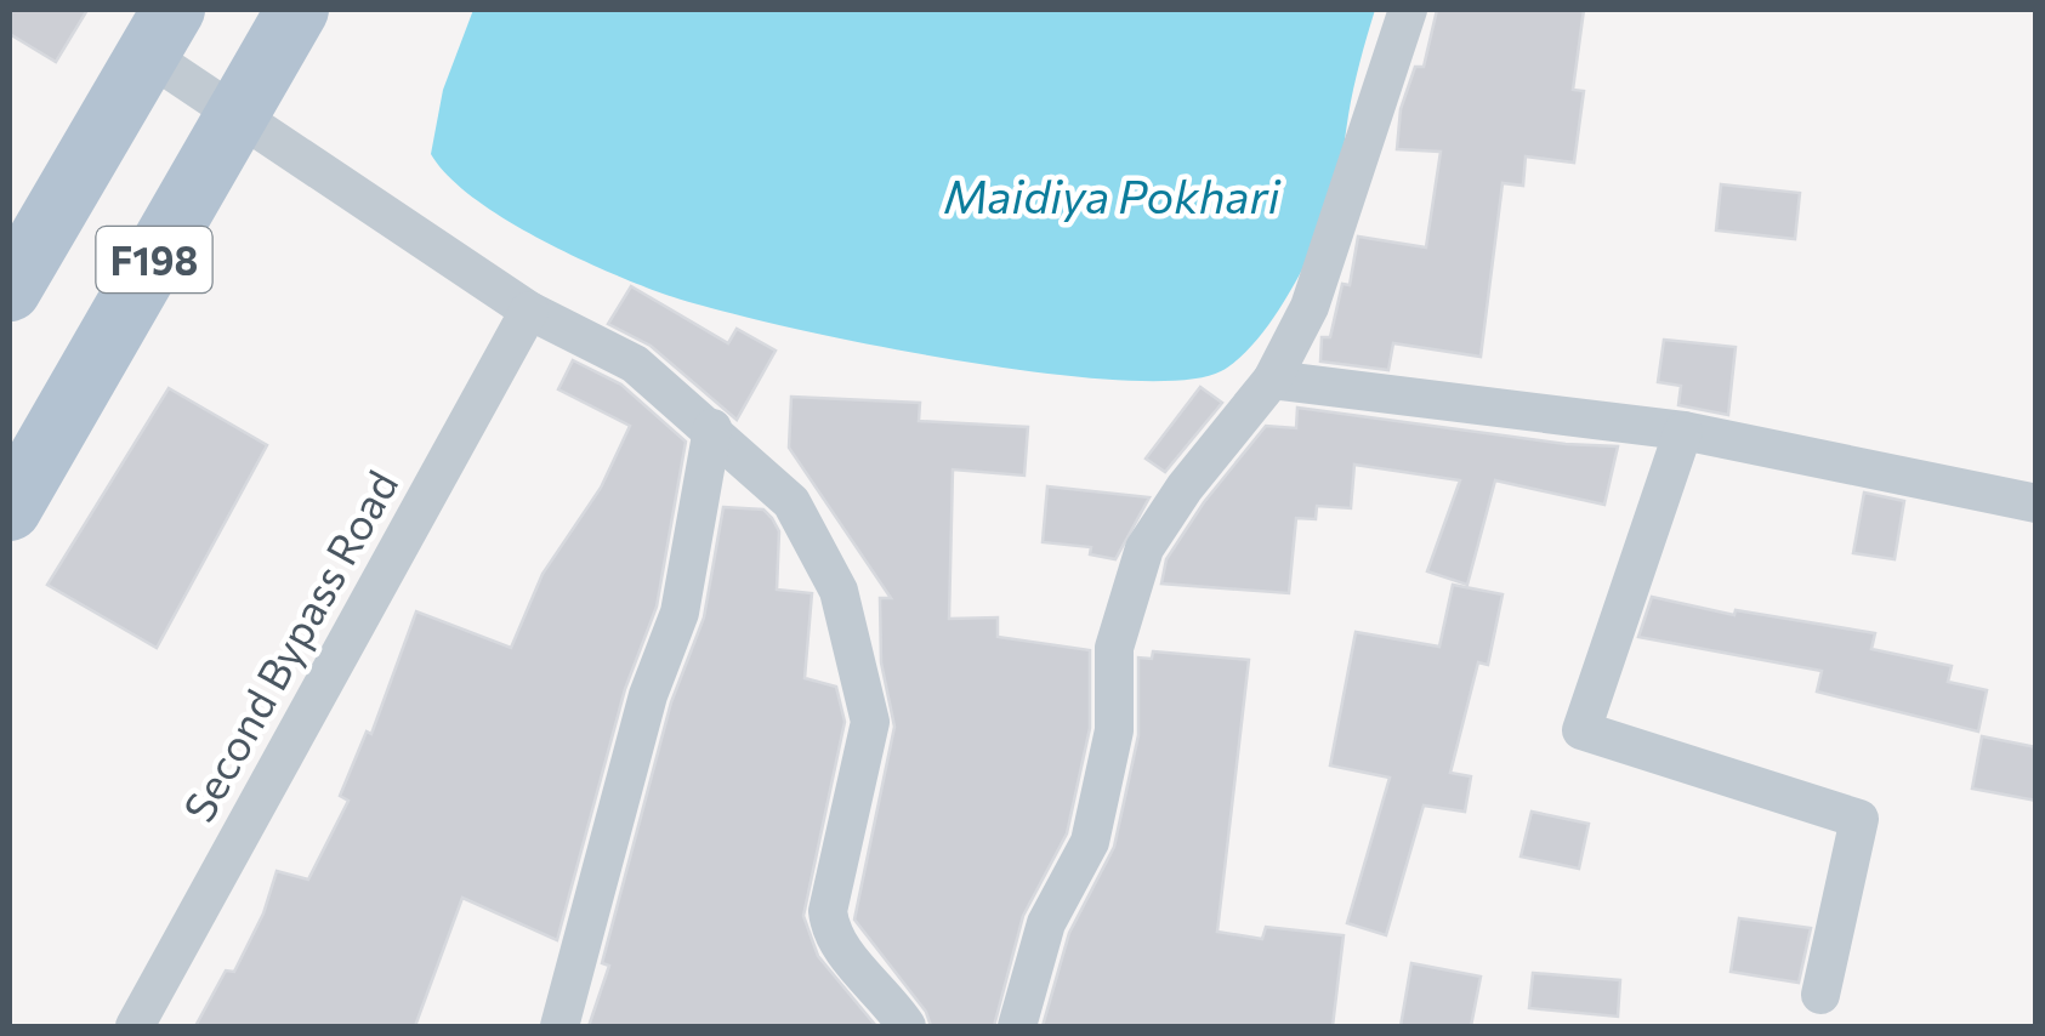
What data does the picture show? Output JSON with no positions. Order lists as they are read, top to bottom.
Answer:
{
  "streets": {
    "main road": ["F198"],
    "street": ["Second Bypass Road"]
  },
  "water": ["Maidiya Pokhari"]
}
